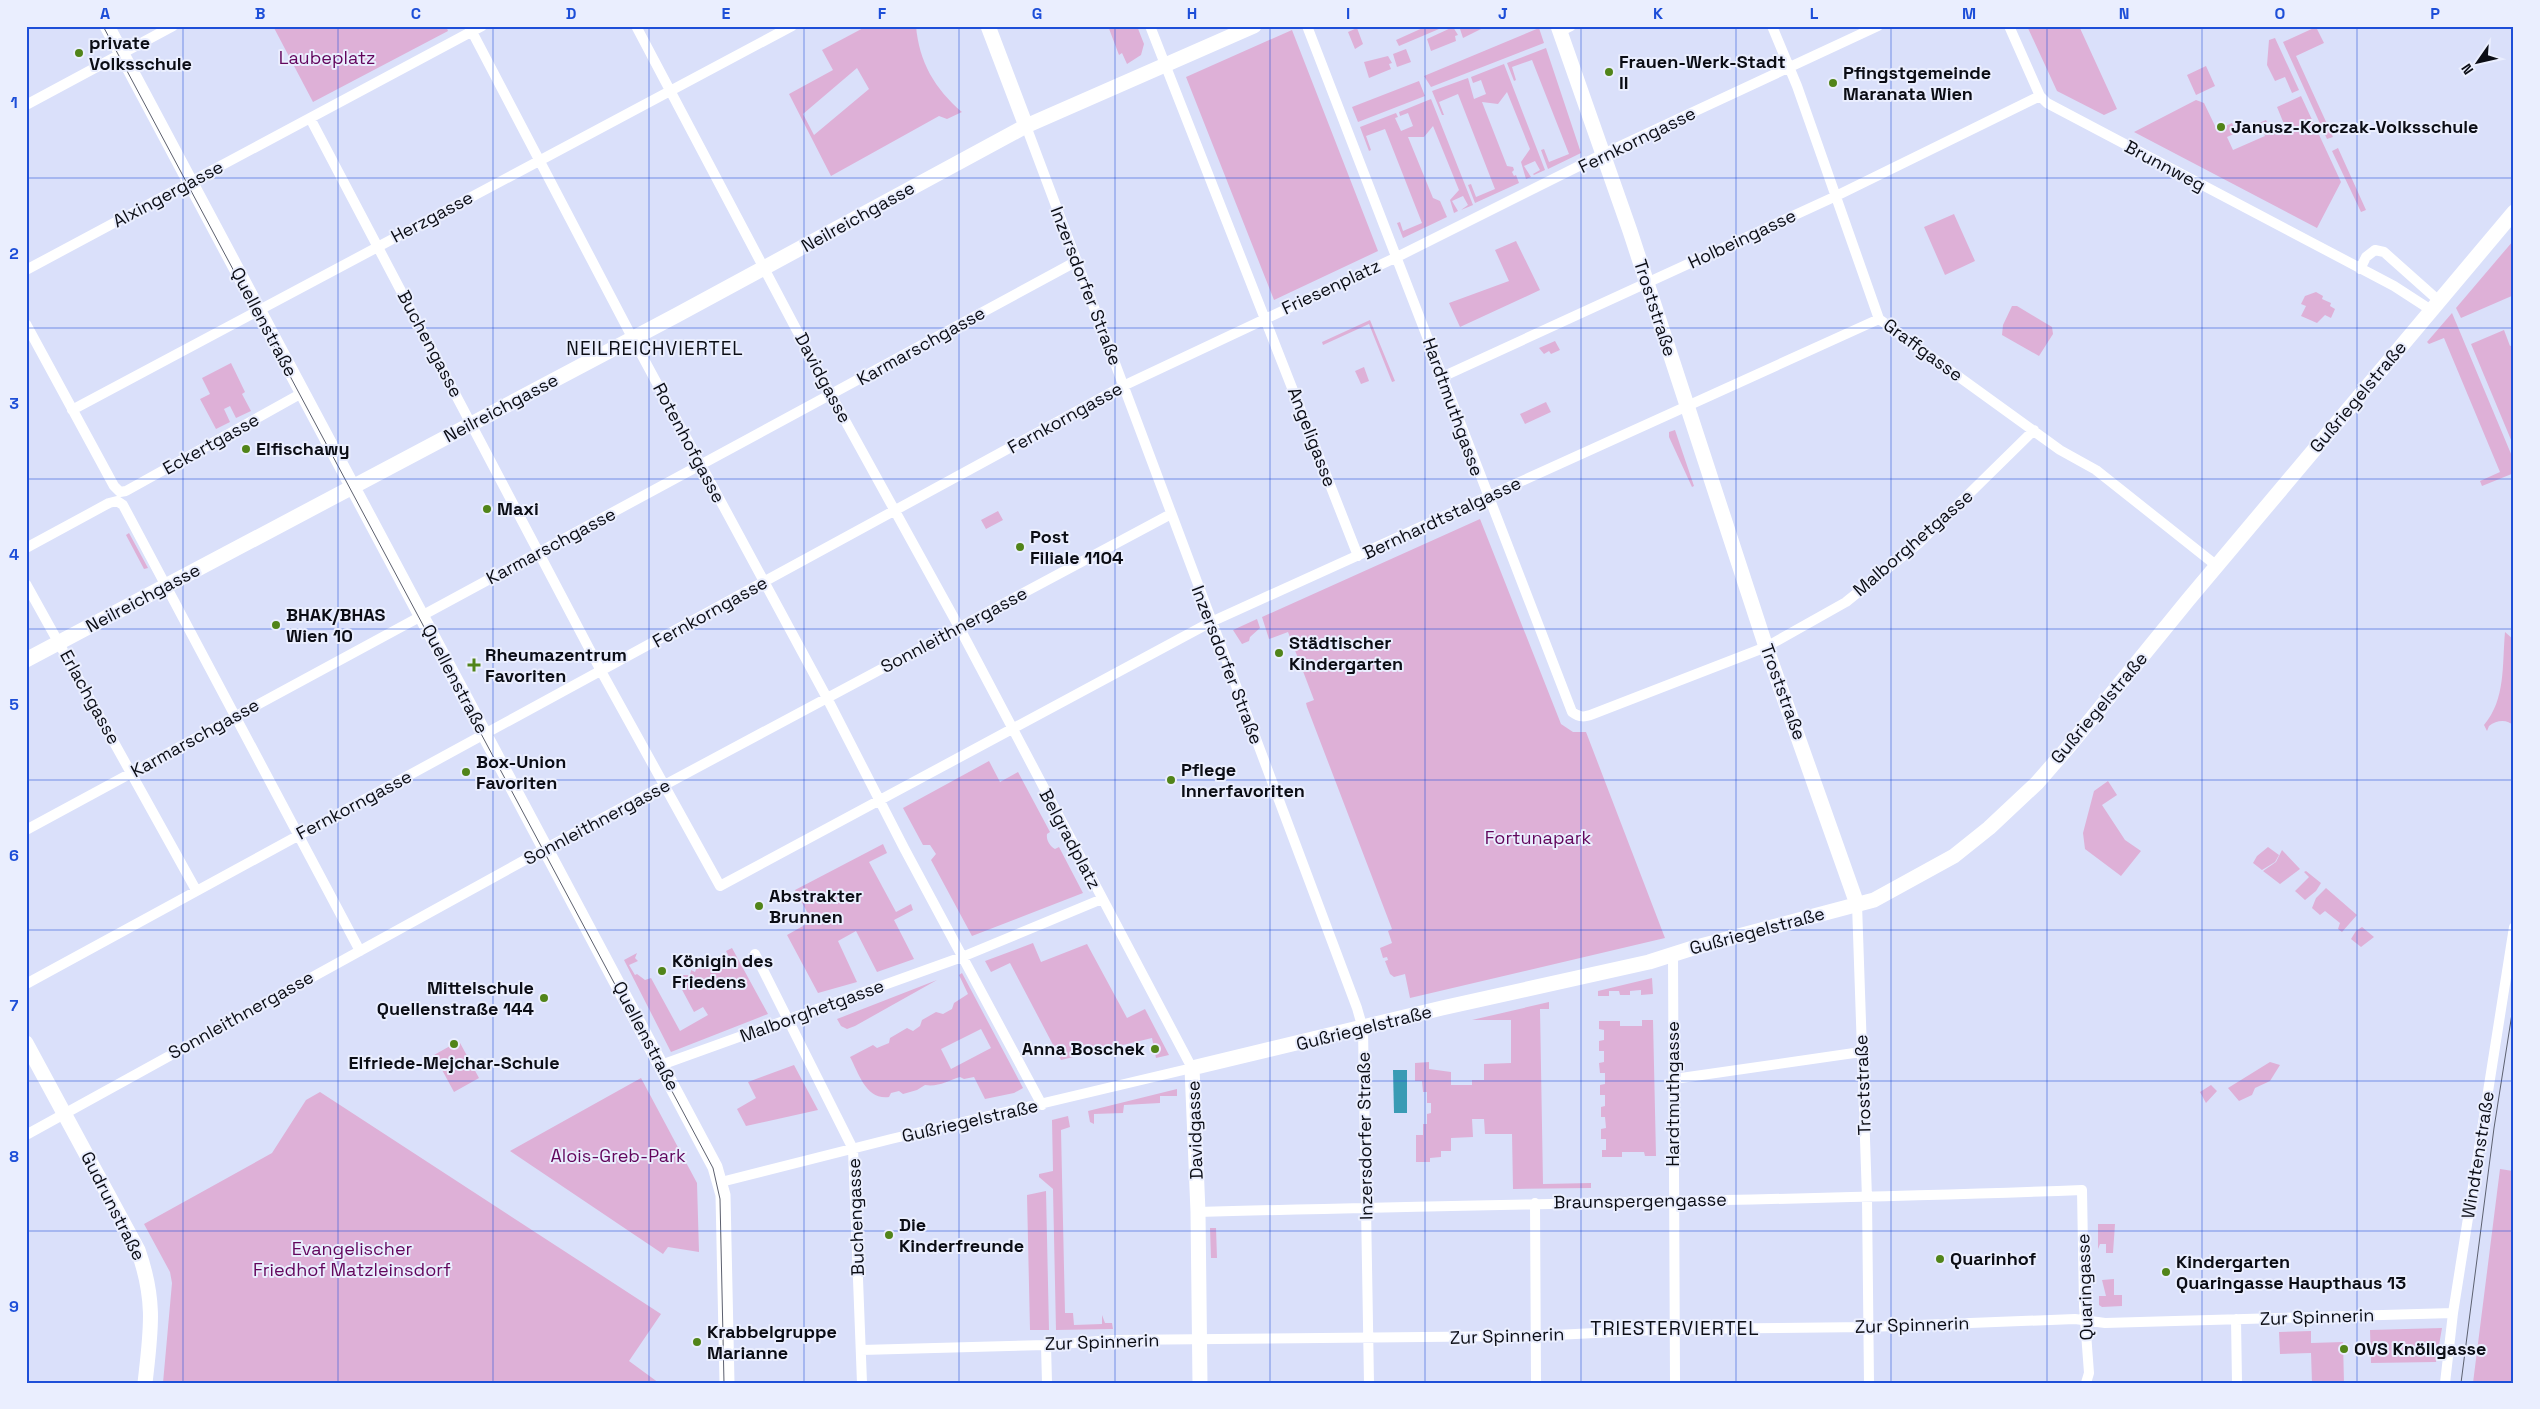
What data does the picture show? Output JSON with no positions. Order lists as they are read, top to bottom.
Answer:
{
  "streets": {
    "street": [
      "Fernkorngasse",
      "Brunnweg",
      "Alxingergasse",
      "Herzgasse",
      "Neilreichgasse",
      "Holbeingasse",
      "Inzersdorfer Straße",
      "Friesenplatz",
      "Troststraße",
      "Quellenstraße",
      "Buchengasse",
      "Karmarschgasse",
      "Graffgasse",
      "Davidgasse",
      "Gußriegelstraße",
      "Hardtmuthgasse",
      "Angeligasse",
      "Rotenhofgasse",
      "Eckertgasse",
      "Bernhardtstalgasse",
      "Malborghetgasse",
      "Sonnleithnergasse",
      "Erlachgasse",
      "Belgradplatz",
      "Windtenstraße",
      "Braunspergengasse",
      "Gudrunstraße",
      "Quaringasse",
      "Zur Spinnerin"
    ]
  },
  "crossings": [
    ["Fernkorngasse", "Inzersdorfer Straße"],
    ["Fernkorngasse", "Friesenplatz"],
    ["Fernkorngasse", "Troststraße"],
    ["Fernkorngasse", "Quellenstraße"],
    ["Fernkorngasse", "Buchengasse"],
    ["Fernkorngasse", "Graffgasse"],
    ["Fernkorngasse", "Davidgasse"],
    ["Fernkorngasse", "Hardtmuthgasse"],
    ["Fernkorngasse", "Angeligasse"],
    ["Fernkorngasse", "Rotenhofgasse"],
    ["Fernkorngasse", "Erlachgasse"],
    ["Brunnweg", "Holbeingasse"],
    ["Brunnweg", "Gußriegelstraße"],
    ["Alxingergasse", "Quellenstraße"],
    ["Alxingergasse", "Buchengasse"],
    ["Herzgasse", "Quellenstraße"],
    ["Herzgasse", "Buchengasse"],
    ["Herzgasse", "Davidgasse"],
    ["Herzgasse", "Rotenhofgasse"],
    ["Neilreichgasse", "Inzersdorfer Straße"],
    ["Neilreichgasse", "Friesenplatz"],
    ["Neilreichgasse", "Quellenstraße"],
    ["Neilreichgasse", "Buchengasse"],
    ["Neilreichgasse", "Davidgasse"],
    ["Neilreichgasse", "Rotenhofgasse"],
    ["Neilreichgasse", "Erlachgasse"],
    ["Holbeingasse", "Troststraße"],
    ["Holbeingasse", "Graffgasse"],
    ["Holbeingasse", "Hardtmuthgasse"],
    ["Inzersdorfer Straße", "Karmarschgasse"],
    ["Inzersdorfer Straße", "Gußriegelstraße"],
    ["Inzersdorfer Straße", "Bernhardtstalgasse"],
    ["Inzersdorfer Straße", "Sonnleithnergasse"],
    ["Inzersdorfer Straße", "Braunspergengasse"],
    ["Inzersdorfer Straße", "Zur Spinnerin"],
    ["Friesenplatz", "Hardtmuthgasse"],
    ["Friesenplatz", "Angeligasse"],
    ["Troststraße", "Gußriegelstraße"],
    ["Troststraße", "Bernhardtstalgasse"],
    ["Troststraße", "Malborghetgasse"],
    ["Troststraße", "Braunspergengasse"],
    ["Troststraße", "Zur Spinnerin"],
    ["Quellenstraße", "Karmarschgasse"],
    ["Quellenstraße", "Gußriegelstraße"],
    ["Quellenstraße", "Eckertgasse"],
    ["Quellenstraße", "Malborghetgasse"],
    ["Quellenstraße", "Sonnleithnergasse"],
    ["Buchengasse", "Karmarschgasse"],
    ["Buchengasse", "Gußriegelstraße"],
    ["Buchengasse", "Rotenhofgasse"],
    ["Buchengasse", "Malborghetgasse"],
    ["Buchengasse", "Sonnleithnergasse"],
    ["Buchengasse", "Zur Spinnerin"],
    ["Karmarschgasse", "Davidgasse"],
    ["Karmarschgasse", "Rotenhofgasse"],
    ["Karmarschgasse", "Erlachgasse"],
    ["Graffgasse", "Gußriegelstraße"],
    ["Graffgasse", "Bernhardtstalgasse"],
    ["Graffgasse", "Malborghetgasse"],
    ["Davidgasse", "Gußriegelstraße"],
    ["Davidgasse", "Bernhardtstalgasse"],
    ["Davidgasse", "Sonnleithnergasse"],
    ["Davidgasse", "Belgradplatz"],
    ["Davidgasse", "Braunspergengasse"],
    ["Davidgasse", "Zur Spinnerin"],
    ["Gußriegelstraße", "Hardtmuthgasse"],
    ["Hardtmuthgasse", "Bernhardtstalgasse"],
    ["Hardtmuthgasse", "Malborghetgasse"],
    ["Hardtmuthgasse", "Braunspergengasse"],
    ["Hardtmuthgasse", "Zur Spinnerin"],
    ["Angeligasse", "Bernhardtstalgasse"],
    ["Rotenhofgasse", "Sonnleithnergasse"],
    ["Bernhardtstalgasse", "Belgradplatz"],
    ["Malborghetgasse", "Belgradplatz"],
    ["Sonnleithnergasse", "Gudrunstraße"],
    ["Windtenstraße", "Zur Spinnerin"],
    ["Braunspergengasse", "Quaringasse"],
    ["Quaringasse", "Zur Spinnerin"]
  ],
  "districts": ["NEILREICHVIERTEL", "TRIESTERVIERTEL"],
  "parks": [
    "Laubeplatz",
    "Fortunapark",
    "Alois-Greb-Park",
    "Evangelischer Friedhof Matzleinsdorf"
  ],
  "places": {
    "other": [
      "private Volksschule",
      "Frauen-Werk-Stadt II",
      "Pfingstgemeinde Maranata Wien",
      "Janusz-Korczak-Volksschule",
      "Elfischawy",
      "Maxi",
      "Post Filiale 1104",
      "BHAK/BHAS Wien 10",
      "Städtischer Kindergarten",
      "Box-Union Favoriten",
      "Pflege Innerfavoriten",
      "Abstrakter Brunnen",
      "Königin des Friedens",
      "Mittelschule Quellenstraße 144",
      "Elfriede-Mejchar-Schule",
      "Anna Boschek",
      "Die Kinderfreunde",
      "Quarinhof",
      "Kindergarten Quaringasse Haupthaus 13",
      "Krabbelgruppe Marianne",
      "OVS Knöllgasse"
    ],
    "health": ["Rheumazentrum Favoriten"]
  },
  "north": "bottom left",
  "grid": {
    "columns": [
      "A",
      "B",
      "C",
      "D",
      "E",
      "F",
      "G",
      "H",
      "I",
      "J",
      "K",
      "L",
      "M",
      "N",
      "O",
      "P"
    ],
    "rows": [
      "1",
      "2",
      "3",
      "4",
      "5",
      "6",
      "7",
      "8",
      "9"
    ]
  }
}
